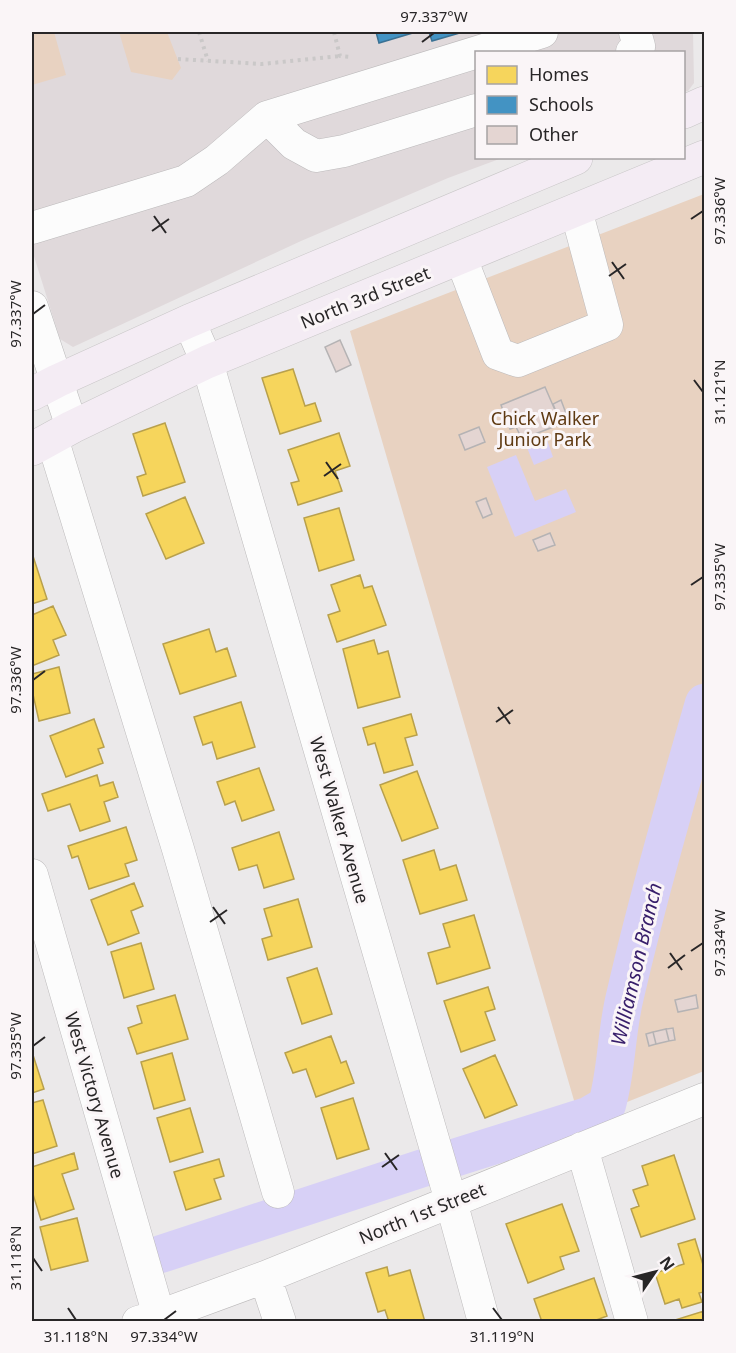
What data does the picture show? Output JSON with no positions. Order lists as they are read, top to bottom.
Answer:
{
  "streets": {
    "main road": ["North 3rd Street"],
    "street": ["West Walker Avenue", "West Victory Avenue", "North 1st Street"]
  },
  "crossings": [
    ["North 3rd Street", "West Walker Avenue"],
    ["West Walker Avenue", "North 1st Street"],
    ["West Victory Avenue", "North 1st Street"]
  ],
  "water": ["Williamson Branch"],
  "parks": ["Chick Walker Junior Park"],
  "legend": ["Homes", "Schools", "Other"],
  "north": "top right",
  "coordinates": [
    "97.337°W",
    "97.336°W",
    "31.121°N",
    "97.335°W",
    "97.334°W",
    "31.118°N",
    "31.119°N"
  ]
}
